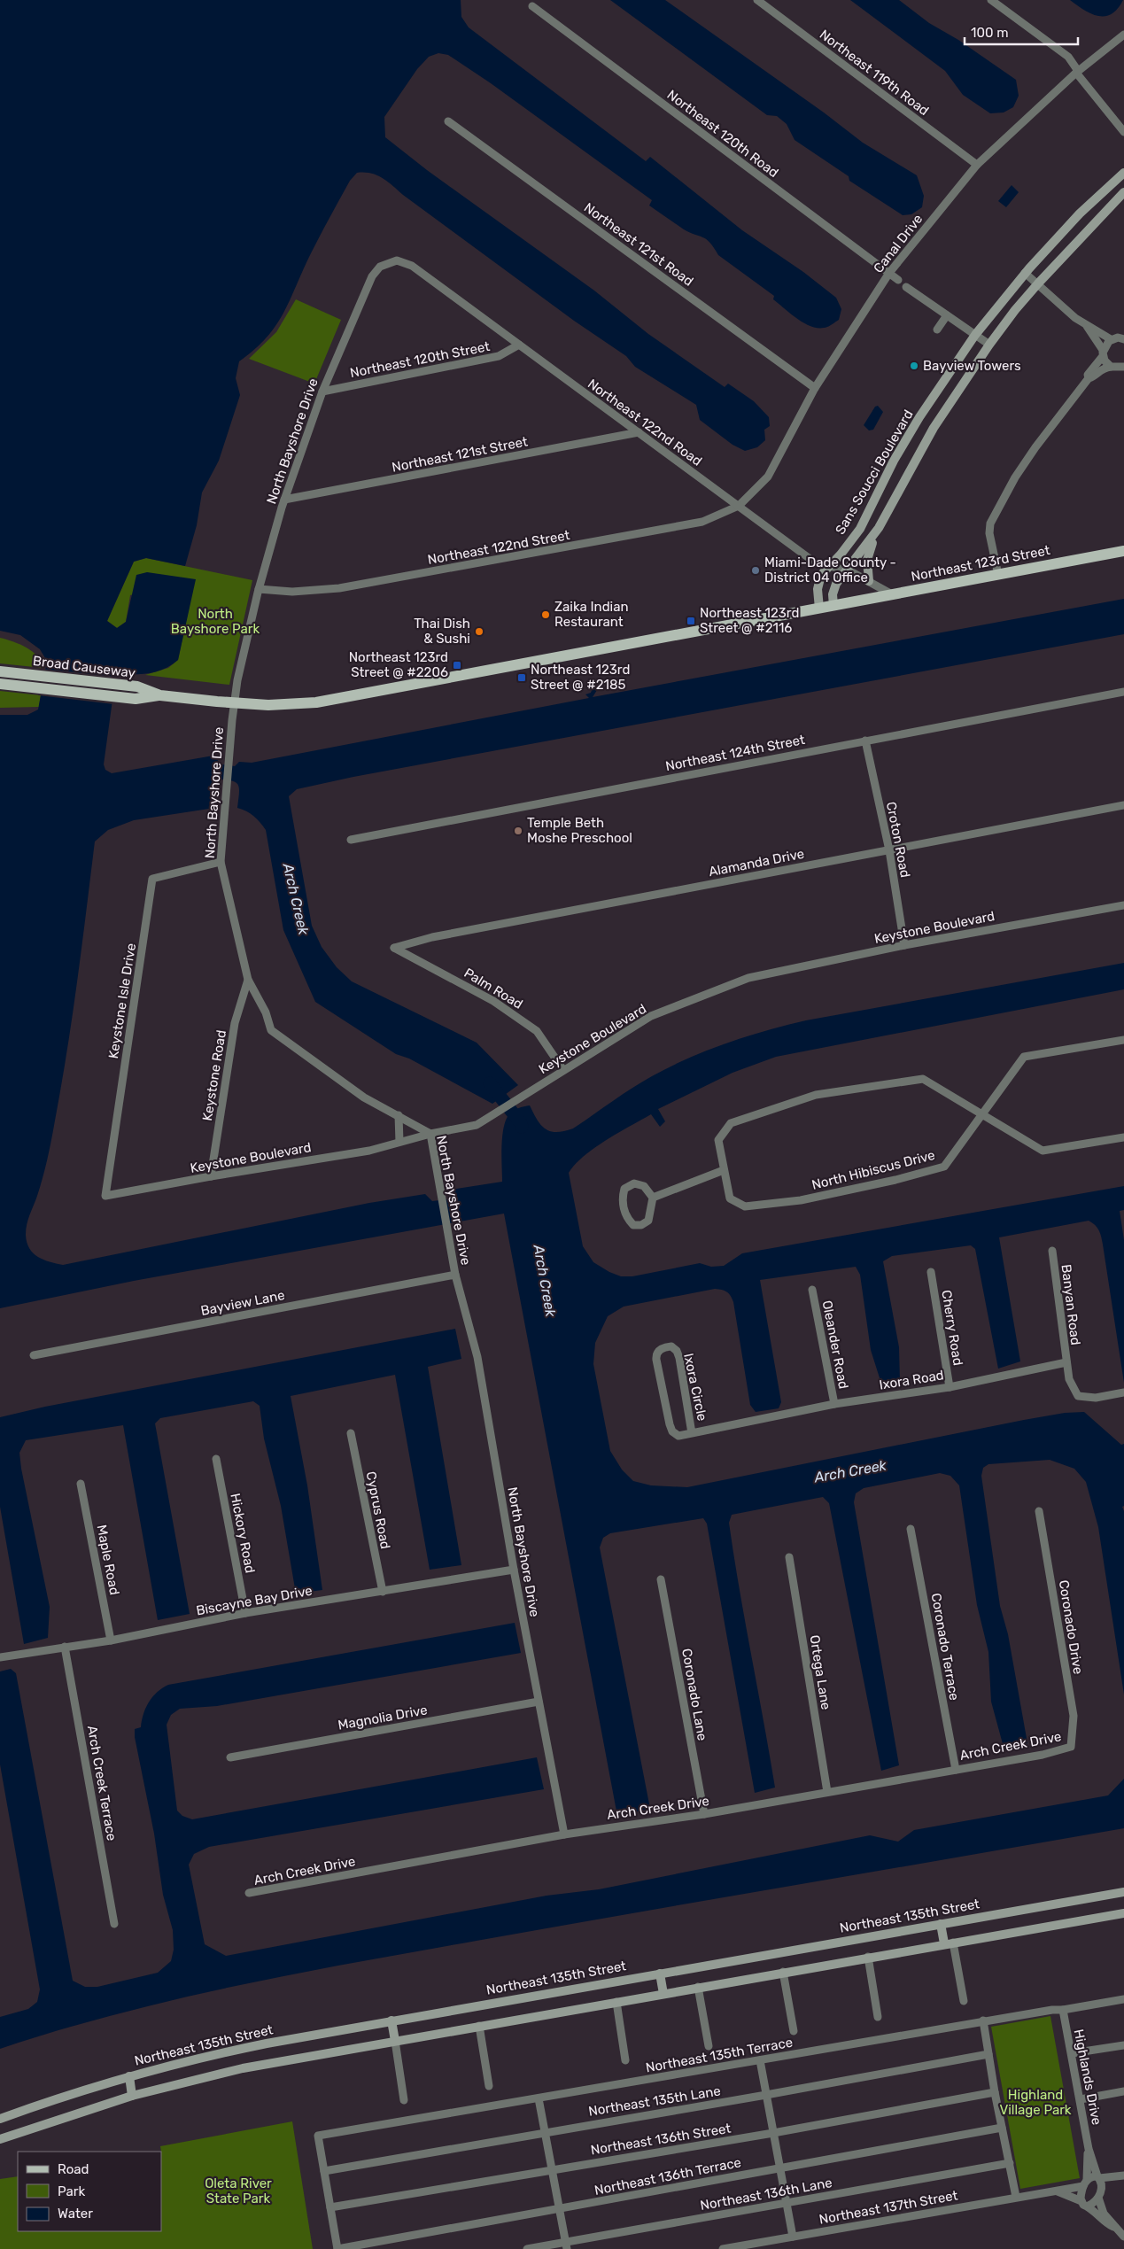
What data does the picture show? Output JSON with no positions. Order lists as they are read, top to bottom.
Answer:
{
  "streets": {
    "main road": ["Northeast 123rd Street", "Broad Causeway"],
    "street": [
      "Northeast 119th Road",
      "Northeast 120th Road",
      "Canal Drive",
      "Northeast 121st Road",
      "Northeast 120th Street",
      "Northeast 122nd Road",
      "North Bayshore Drive",
      "Northeast 121st Street",
      "Sans Soucci Boulevard",
      "Northeast 122nd Street",
      "Northeast 124th Street",
      "Croton Road",
      "Alamanda Drive",
      "Keystone Boulevard",
      "Palm Road",
      "Keystone Isle Drive",
      "Keystone Road",
      "North Hibiscus Drive",
      "Bayview Lane",
      "Banyan Road",
      "Cherry Road",
      "Oleander Road",
      "Ixora Road",
      "Ixora Circle",
      "Cyprus Road",
      "Hickory Road",
      "Maple Road",
      "Biscayne Bay Drive",
      "Coronado Drive",
      "Coronado Terrace",
      "Ortega Lane",
      "Coronado Lane",
      "Magnolia Drive",
      "Arch Creek Drive",
      "Arch Creek Terrace",
      "Northeast 135th Street",
      "Northeast 135th Terrace",
      "Highlands Drive",
      "Northeast 135th Lane",
      "Northeast 136th Street",
      "Northeast 136th Terrace",
      "Northeast 136th Lane",
      "Northeast 137th Street"
    ]
  },
  "crossings": [
    ["Northeast 119th Road", "Canal Drive"],
    ["Northeast 120th Road", "Canal Drive"],
    ["Canal Drive", "Northeast 121st Road"],
    ["Canal Drive", "Northeast 122nd Road"],
    ["Canal Drive", "Northeast 122nd Street"],
    ["Northeast 120th Street", "Northeast 122nd Road"],
    ["Northeast 120th Street", "North Bayshore Drive"],
    ["Northeast 122nd Road", "North Bayshore Drive"],
    ["Northeast 122nd Road", "Northeast 121st Street"],
    ["Northeast 122nd Road", "Sans Soucci Boulevard"],
    ["Northeast 122nd Road", "Northeast 122nd Street"],
    ["Northeast 122nd Road", "Northeast 123rd Street"],
    ["North Bayshore Drive", "Northeast 121st Street"],
    ["North Bayshore Drive", "Northeast 122nd Street"],
    ["North Bayshore Drive", "Northeast 123rd Street"],
    ["North Bayshore Drive", "Keystone Boulevard"],
    ["North Bayshore Drive", "Keystone Isle Drive"],
    ["North Bayshore Drive", "Keystone Road"],
    ["North Bayshore Drive", "Bayview Lane"],
    ["North Bayshore Drive", "Biscayne Bay Drive"],
    ["North Bayshore Drive", "Magnolia Drive"],
    ["North Bayshore Drive", "Arch Creek Drive"],
    ["Sans Soucci Boulevard", "Northeast 123rd Street"],
    ["Northeast 123rd Street", "Broad Causeway"],
    ["Northeast 124th Street", "Croton Road"],
    ["Croton Road", "Alamanda Drive"],
    ["Croton Road", "Keystone Boulevard"],
    ["Alamanda Drive", "Palm Road"],
    ["Keystone Boulevard", "Palm Road"],
    ["Keystone Boulevard", "Keystone Isle Drive"],
    ["Keystone Boulevard", "Keystone Road"],
    ["Banyan Road", "Ixora Road"],
    ["Cherry Road", "Ixora Road"],
    ["Oleander Road", "Ixora Road"],
    ["Ixora Road", "Ixora Circle"],
    ["Cyprus Road", "Biscayne Bay Drive"],
    ["Hickory Road", "Biscayne Bay Drive"],
    ["Maple Road", "Biscayne Bay Drive"],
    ["Biscayne Bay Drive", "Arch Creek Terrace"],
    ["Coronado Drive", "Arch Creek Drive"],
    ["Coronado Terrace", "Arch Creek Drive"],
    ["Ortega Lane", "Arch Creek Drive"],
    ["Coronado Lane", "Arch Creek Drive"],
    ["Northeast 135th Terrace", "Highlands Drive"],
    ["Northeast 135th Terrace", "Northeast 135th Lane"],
    ["Highlands Drive", "Northeast 137th Street"]
  ],
  "water": ["Arch Creek"],
  "parks": ["North Bayshore Park", "Highland Village Park", "Oleta River State Park"],
  "places": {
    "other": [
      "Bayview Towers",
      "Miami-Dade County - District 04 Office",
      "Zaika Indian Restaurant",
      "Thai Dish & Sushi",
      "Temple Beth Moshe Preschool"
    ],
    "transit": ["Northeast 123rd Street @ #2116", "Northeast 123rd Street @ #2206", "Northeast 123rd Street @ #2185"]
  },
  "legend": ["Road", "Park", "Water"],
  "scale_bar": "100 m"
}
